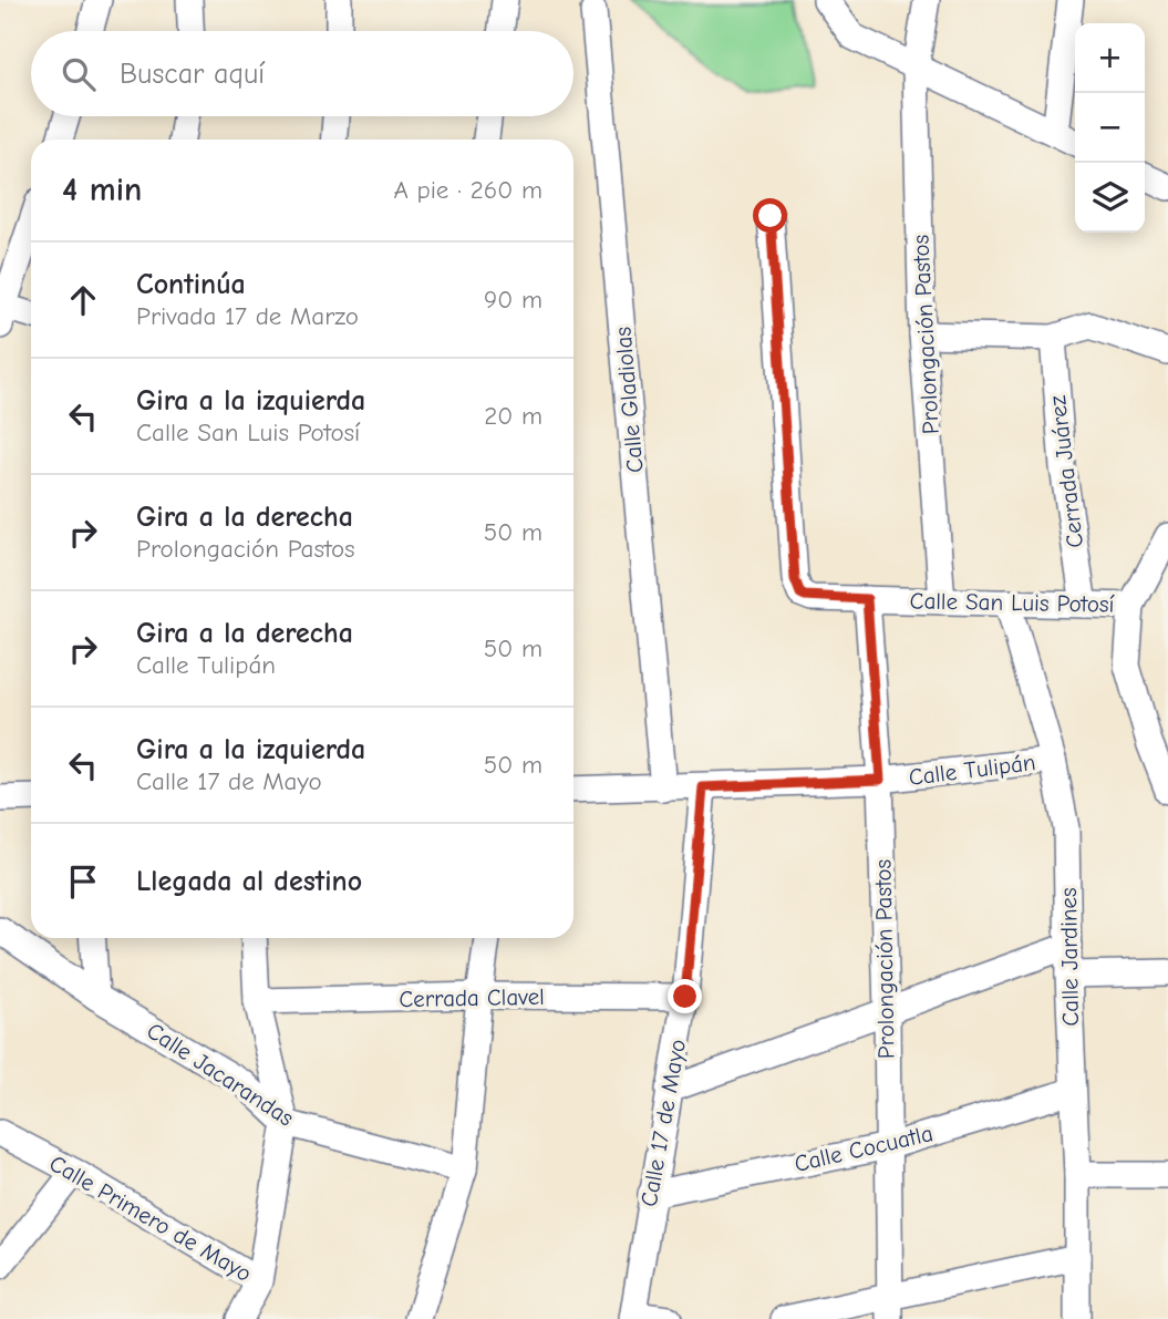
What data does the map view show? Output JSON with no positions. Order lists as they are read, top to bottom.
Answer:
{
  "streets": {
    "street": [
      "Prolongación Pastos",
      "Calle Gladiolas",
      "Cerrada Juárez",
      "Calle San Luis Potosí",
      "Calle Tulipán",
      "Calle Jardines",
      "Cerrada Clavel",
      "Calle Jacarandas",
      "Calle 17 de Mayo",
      "Calle Cocuatla",
      "Calle Primero de Mayo"
    ]
  },
  "crossings": [
    ["Prolongación Pastos", "Calle San Luis Potosí"],
    ["Prolongación Pastos", "Calle Tulipán"],
    ["Prolongación Pastos", "Calle Cocuatla"],
    ["Calle Gladiolas", "Calle Tulipán"],
    ["Cerrada Juárez", "Calle San Luis Potosí"],
    ["Calle San Luis Potosí", "Calle Jardines"],
    ["Calle Tulipán", "Calle Jardines"],
    ["Calle Tulipán", "Calle 17 de Mayo"],
    ["Calle Jardines", "Calle Cocuatla"],
    ["Cerrada Clavel", "Calle 17 de Mayo"],
    ["Calle 17 de Mayo", "Calle Cocuatla"]
  ],
  "page": {
    "map_buttons": ["+", "−"],
    "search": "Buscar aquí",
    "heading": ["4 min", "A pie · 260 m"],
    "list": [
      ["Continúa", "Privada 17 de Marzo", "90 m"],
      ["Gira a la izquierda", "Calle San Luis Potosí", "20 m"],
      ["Gira a la derecha", "Prolongación Pastos", "50 m"],
      ["Gira a la derecha", "Calle Tulipán", "50 m"],
      ["Gira a la izquierda", "Calle 17 de Mayo", "50 m"],
      "Llegada al destino"
    ]
  }
}
